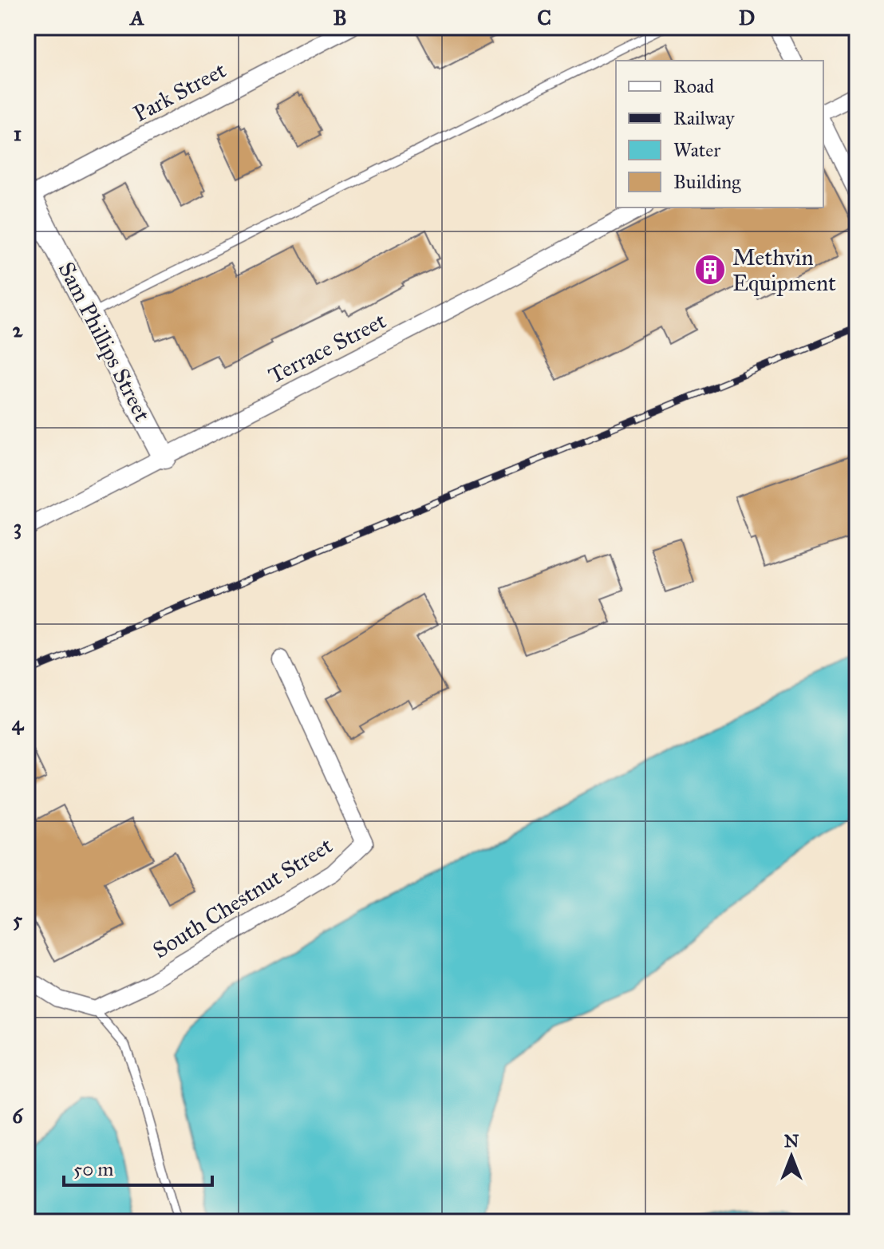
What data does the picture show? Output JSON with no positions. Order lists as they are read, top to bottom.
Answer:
{
  "streets": {
    "street": [
      "Park Street",
      "Sam Phillips Street",
      "Terrace Street",
      "South Chestnut Street"
    ]
  },
  "crossings": [
    ["Park Street", "Sam Phillips Street"],
    ["Sam Phillips Street", "Terrace Street"]
  ],
  "places": {
    "building": ["Methvin Equipment"]
  },
  "legend": [
    "Road",
    "Railway",
    "Water",
    "Building"
  ],
  "scale_bar": "50 m",
  "north": "top",
  "grid": {
    "columns": [
      "A",
      "B",
      "C",
      "D"
    ],
    "rows": [
      "1",
      "2",
      "3",
      "4",
      "5",
      "6"
    ]
  }
}
